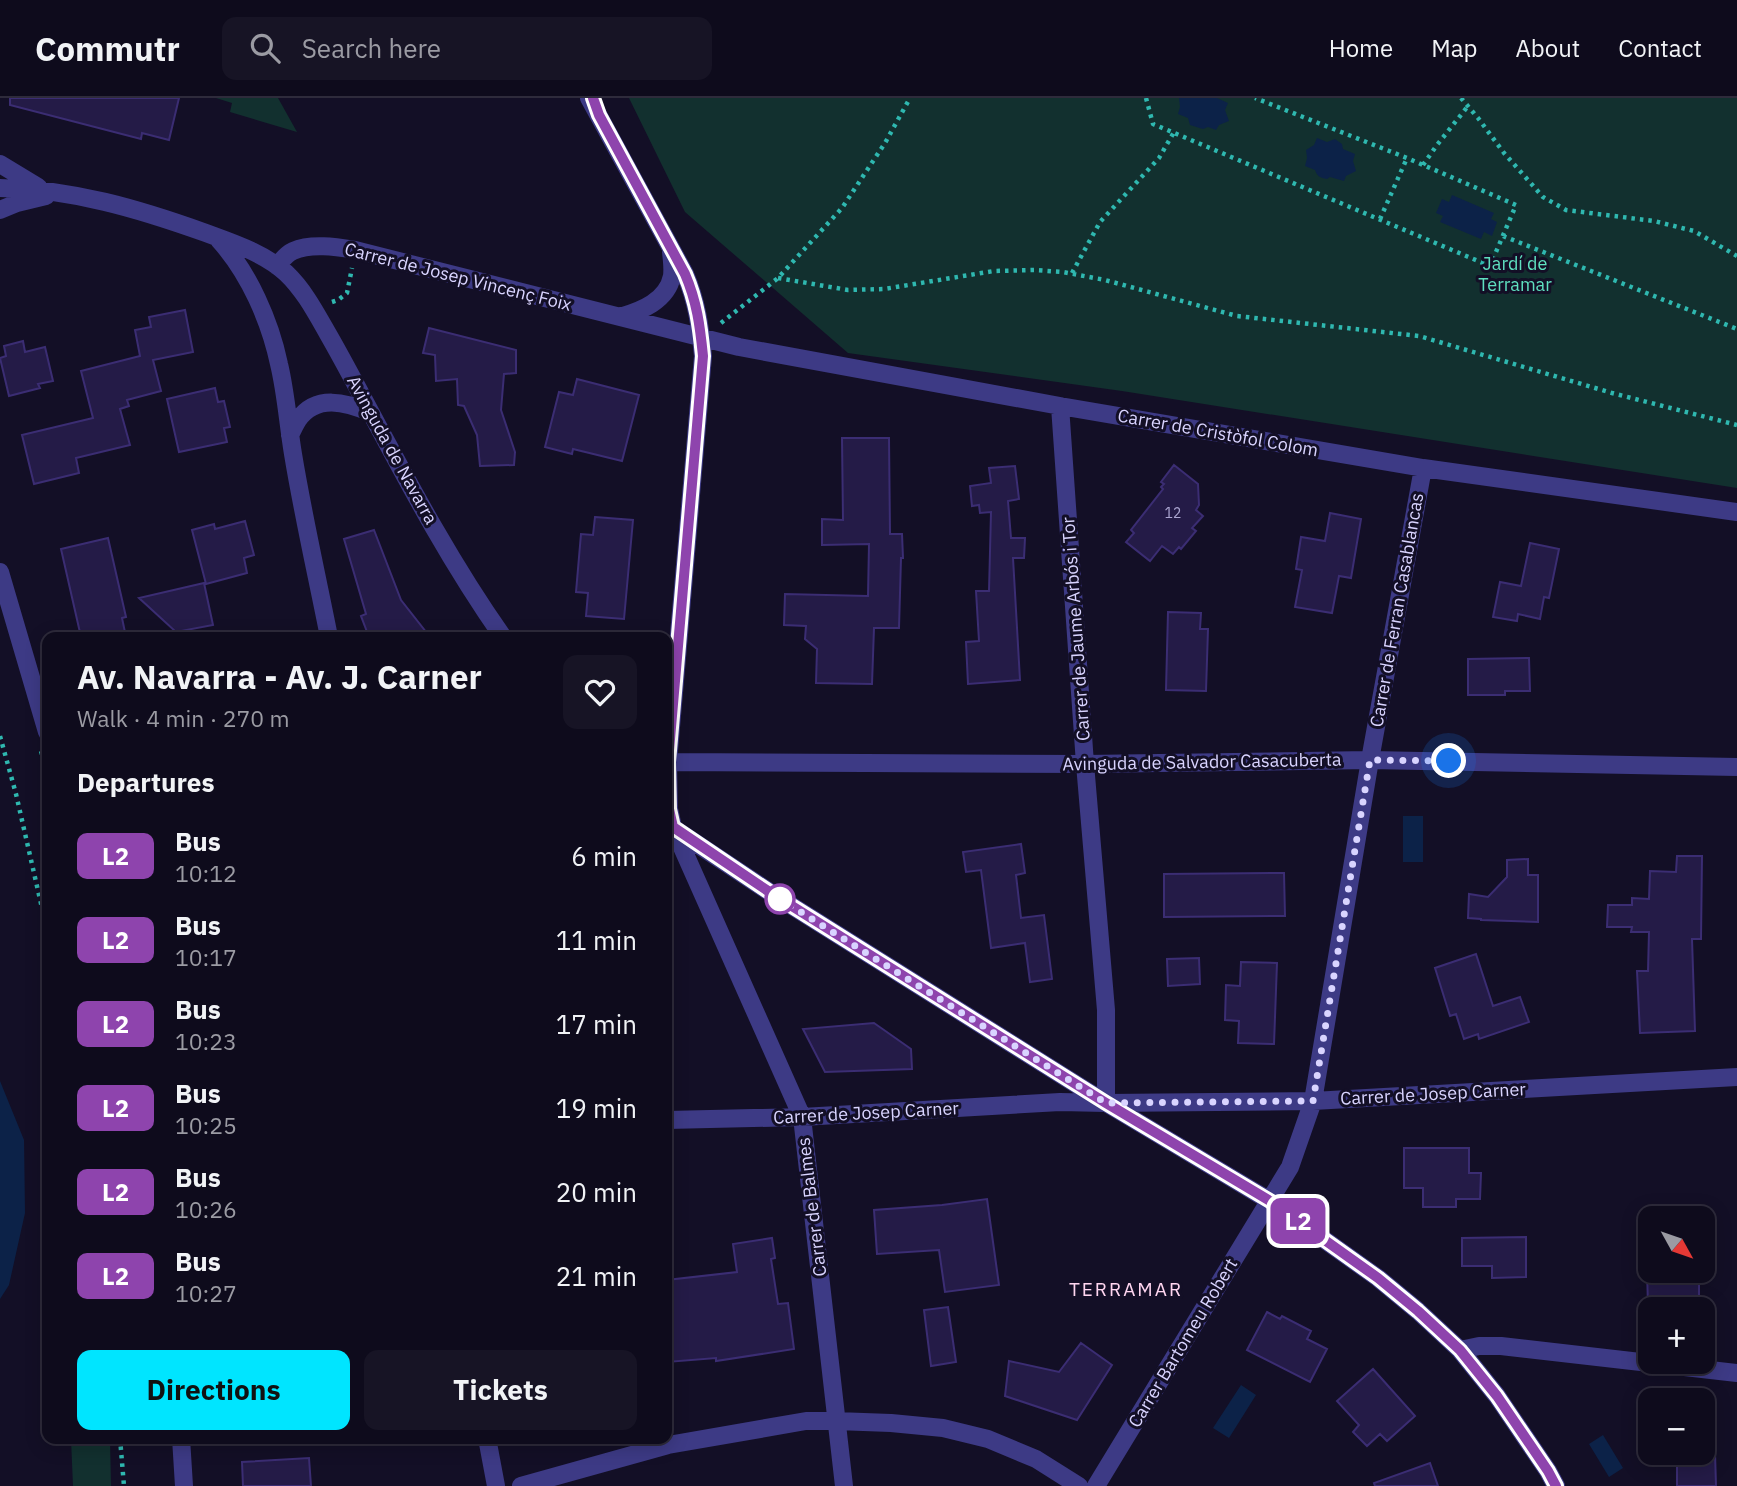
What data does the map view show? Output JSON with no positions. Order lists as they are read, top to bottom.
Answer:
{
  "streets": {
    "street": [
      "Carrer de Josep Vincenç Foix",
      "Carrer de Cristòfol Colom",
      "Avinguda de Navarra",
      "Carrer de Ferran Casablancas",
      "Carrer de Jaume Arbós i Tor",
      "Avinguda de Salvador Casacuberta",
      "Carrer de Josep Carner",
      "Carrer de Balmes",
      "Carrer Bartomeu Robert"
    ]
  },
  "crossings": [
    ["Carrer de Josep Vincenç Foix", "Carrer de Cristòfol Colom"],
    ["Carrer de Josep Vincenç Foix", "Avinguda de Navarra"],
    ["Carrer de Josep Vincenç Foix", "Carrer de Balmes"],
    ["Carrer de Cristòfol Colom", "Carrer de Ferran Casablancas"],
    ["Carrer de Cristòfol Colom", "Carrer de Jaume Arbós i Tor"],
    ["Carrer de Cristòfol Colom", "Carrer de Balmes"],
    ["Carrer de Ferran Casablancas", "Avinguda de Salvador Casacuberta"],
    ["Carrer de Ferran Casablancas", "Carrer de Josep Carner"],
    ["Carrer de Ferran Casablancas", "Carrer Bartomeu Robert"],
    ["Carrer de Jaume Arbós i Tor", "Avinguda de Salvador Casacuberta"],
    ["Carrer de Jaume Arbós i Tor", "Carrer de Josep Carner"],
    ["Carrer de Josep Carner", "Carrer de Balmes"]
  ],
  "districts": ["TERRAMAR"],
  "parks": ["Jardí de Terramar"],
  "lines": ["bus line L2"],
  "house_numbers": ["12"],
  "north": "bottom right",
  "page": {
    "header": "Commutr",
    "search": "Search here",
    "nav": [
      "Home",
      "Map",
      "About",
      "Contact"
    ],
    "on_map": "L2",
    "heading": [
      ["Av. Navarra - Av. J. Carner", "Walk · 4 min · 270 m"],
      "Departures"
    ],
    "list": [
      {
        "mark": "L2",
        "name": "Bus",
        "note": "10:12",
        "value": "6 min"
      },
      {
        "mark": "L2",
        "name": "Bus",
        "note": "10:17",
        "value": "11 min"
      },
      {
        "mark": "L2",
        "name": "Bus",
        "note": "10:23",
        "value": "17 min"
      },
      {
        "mark": "L2",
        "name": "Bus",
        "note": "10:25",
        "value": "19 min"
      },
      {
        "mark": "L2",
        "name": "Bus",
        "note": "10:26",
        "value": "20 min"
      },
      {
        "mark": "L2",
        "name": "Bus",
        "note": "10:27",
        "value": "21 min"
      }
    ],
    "map_buttons": ["+", "−"],
    "buttons": ["Directions", "Tickets"]
  }
}
